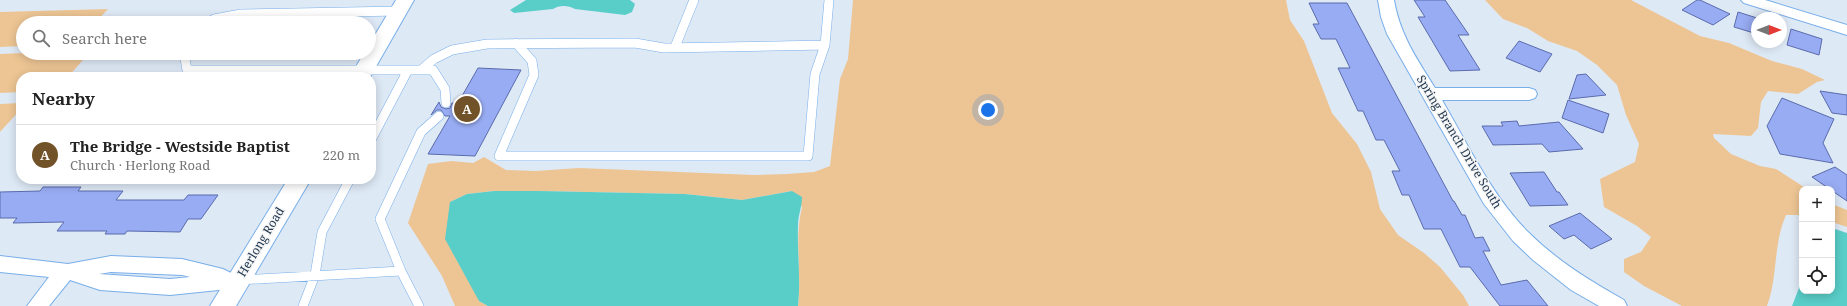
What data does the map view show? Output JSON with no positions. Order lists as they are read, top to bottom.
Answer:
{
  "streets": {
    "street": ["Spring Branch Drive South", "Herlong Road"]
  },
  "north": "right",
  "page": {
    "search": "Search here",
    "heading": "Nearby",
    "pins": "A",
    "list": [
      {
        "mark": "A",
        "name": "The Bridge - Westside Baptist",
        "note": "Church · Herlong Road",
        "value": "220 m"
      }
    ],
    "map_buttons": ["+", "−"]
  }
}
